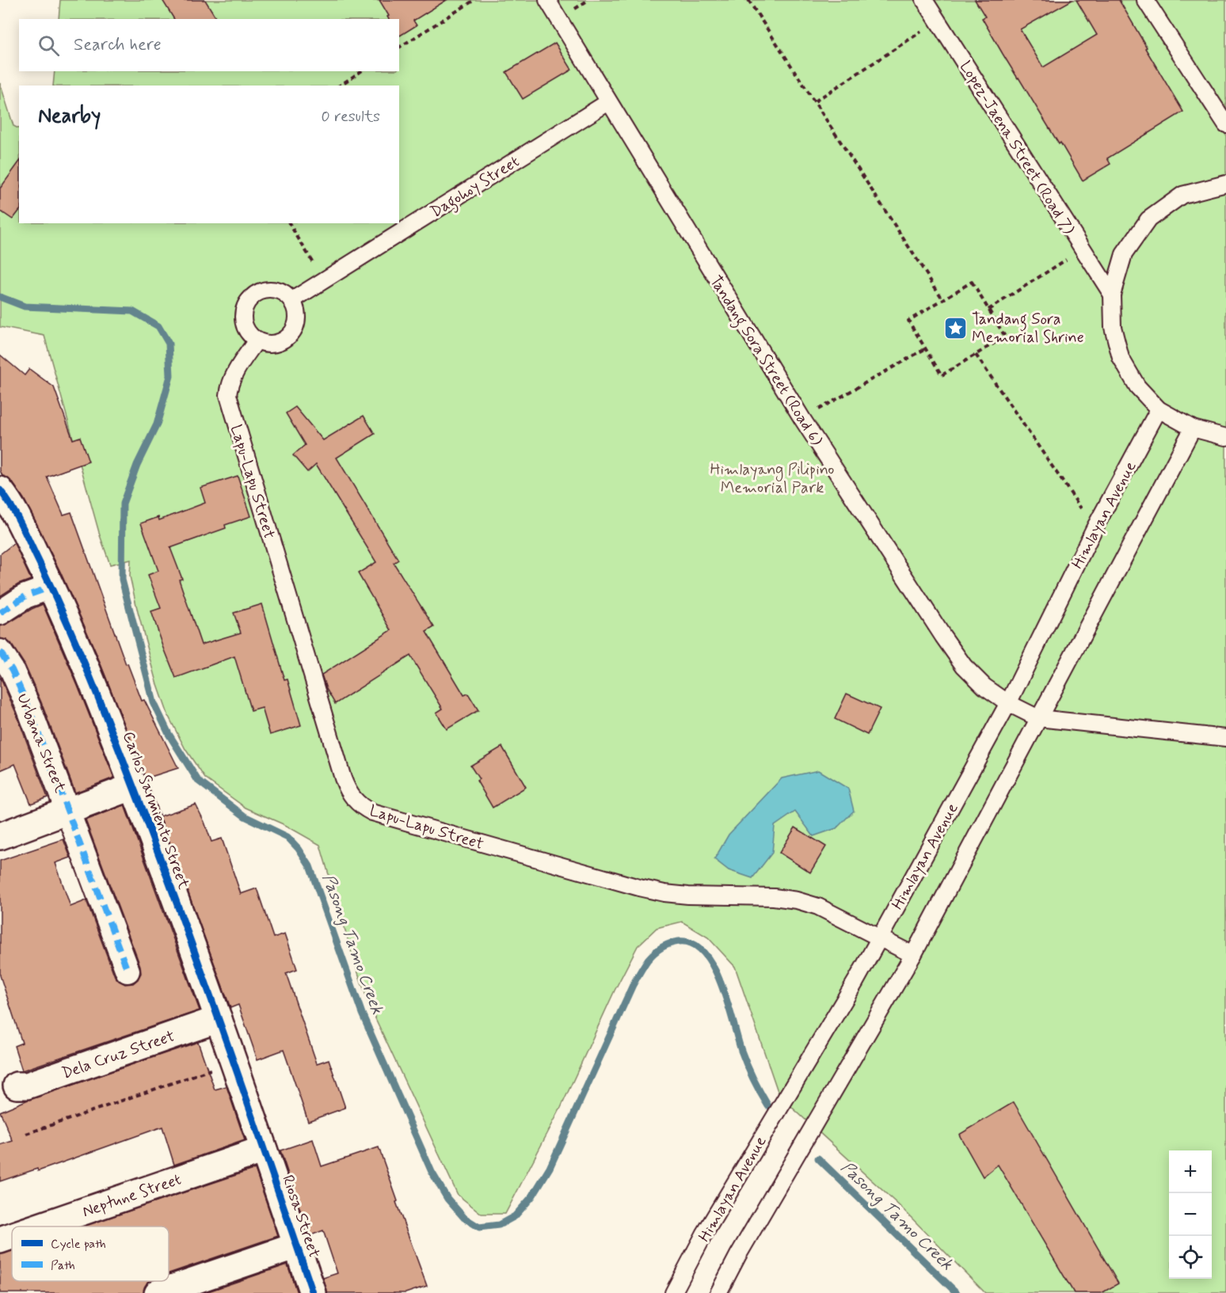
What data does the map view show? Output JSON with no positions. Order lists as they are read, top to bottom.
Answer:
{
  "streets": {
    "street": [
      "Urbana Street",
      "Carlos Sarmiento Street",
      "Dela Cruz Street",
      "Neptune Street",
      "Riosa Street"
    ],
    "lane": [
      "Lopez-Jaena Street (Road 7)",
      "Dagohoy Street",
      "Tandang Sora Street (Road 6)",
      "Lapu-Lapu Street",
      "Himlayan Avenue"
    ]
  },
  "crossings": [
    ["Dagohoy Street", "Tandang Sora Street (Road 6)"],
    ["Dagohoy Street", "Lapu-Lapu Street"],
    ["Tandang Sora Street (Road 6)", "Himlayan Avenue"],
    ["Lapu-Lapu Street", "Himlayan Avenue"],
    ["Carlos Sarmiento Street", "Dela Cruz Street"],
    ["Carlos Sarmiento Street", "Neptune Street"],
    ["Carlos Sarmiento Street", "Riosa Street"],
    ["Neptune Street", "Riosa Street"]
  ],
  "water": ["Pasong Tamo Creek"],
  "parks": ["Himlayang Pilipino Memorial Park"],
  "places": {
    "place": ["Tandang Sora Memorial Shrine"]
  },
  "legend": ["Cycle path", "Path"],
  "page": {
    "search": "Search here",
    "heading": ["Nearby", "0 results"],
    "map_buttons": ["+", "−"]
  }
}
